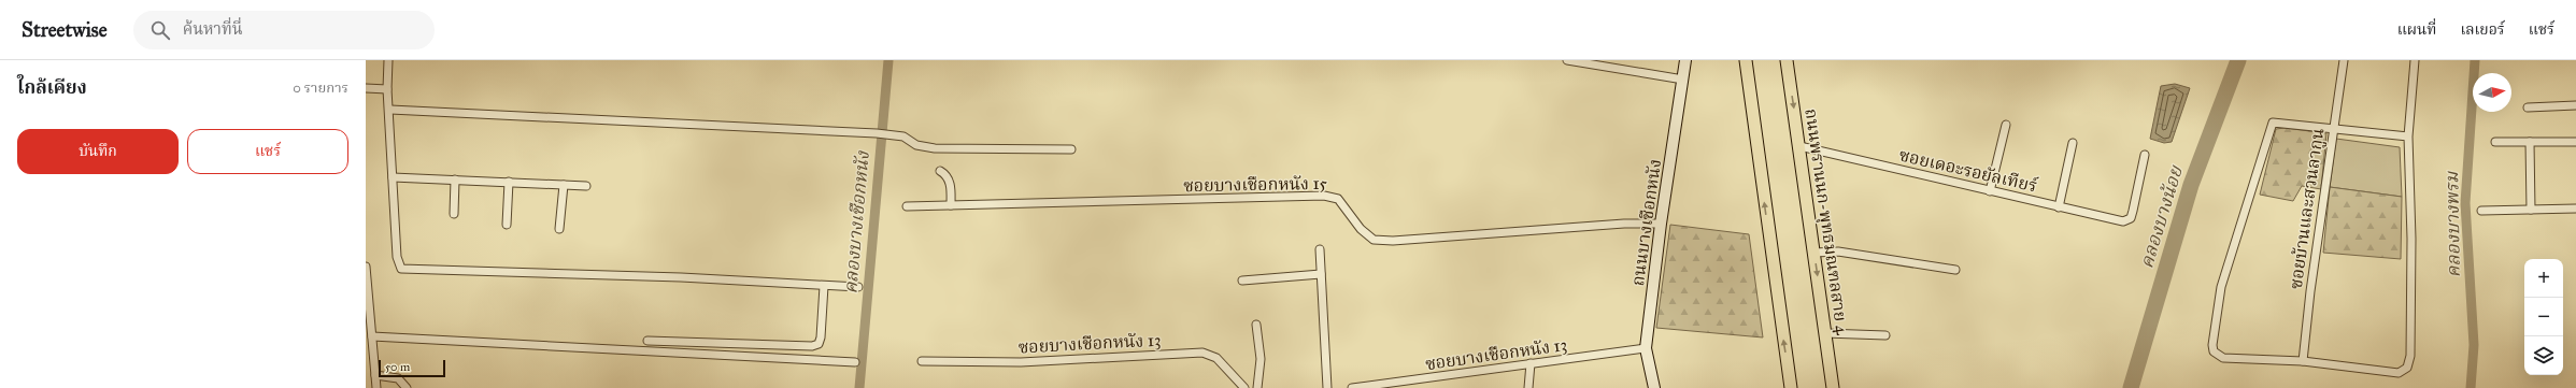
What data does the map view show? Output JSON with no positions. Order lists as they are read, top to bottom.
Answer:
{
  "streets": {
    "main road": ["ถนนพรานนก-พุทธมณฑลสาย 4"],
    "street": [
      "ซอยเดอะรอยัลเทียร์",
      "ซอยบางเชือกหนัง 15",
      "ซอยบ้านและสวนลากูน",
      "ถนนบางเชือกหนัง",
      "ซอยบางเชือกหนัง 13"
    ]
  },
  "crossings": [
    ["ซอยเดอะรอยัลเทียร์", "ถนนพรานนก-พุทธมณฑลสาย 4"],
    ["ซอยบางเชือกหนัง 15", "ถนนบางเชือกหนัง"],
    ["ถนนบางเชือกหนัง", "ซอยบางเชือกหนัง 13"]
  ],
  "water": ["คลองบางน้อย", "คลองบางเชือกหนัง", "คลองบางพรม"],
  "scale_bar": "50 m",
  "north": "right",
  "page": {
    "header": "Streetwise",
    "search": "ค้นหาที่นี่",
    "nav": ["แผนที่", "เลเยอร์", "แชร์"],
    "heading": ["ใกล้เคียง", "0 รายการ"],
    "buttons": ["บันทึก", "แชร์"],
    "map_buttons": ["+", "−"],
    "scale": "50 m"
  }
}
